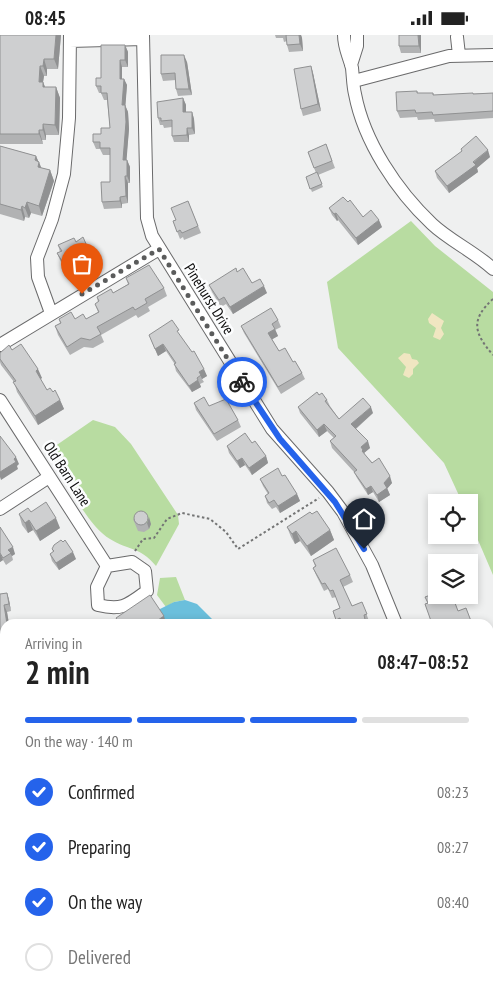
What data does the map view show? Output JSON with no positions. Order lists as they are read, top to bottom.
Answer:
{
  "streets": {
    "street": ["Pinehurst Drive", "Old Barn Lane"]
  },
  "page": {
    "status": "08:45",
    "heading": ["2 min", "Arriving in", "08:47–08:52"],
    "bar": "On the way · 140 m",
    "list": [
      ["Confirmed", "08:23"],
      ["Preparing", "08:27"],
      ["On the way", "08:40"],
      "Delivered"
    ]
  }
}
